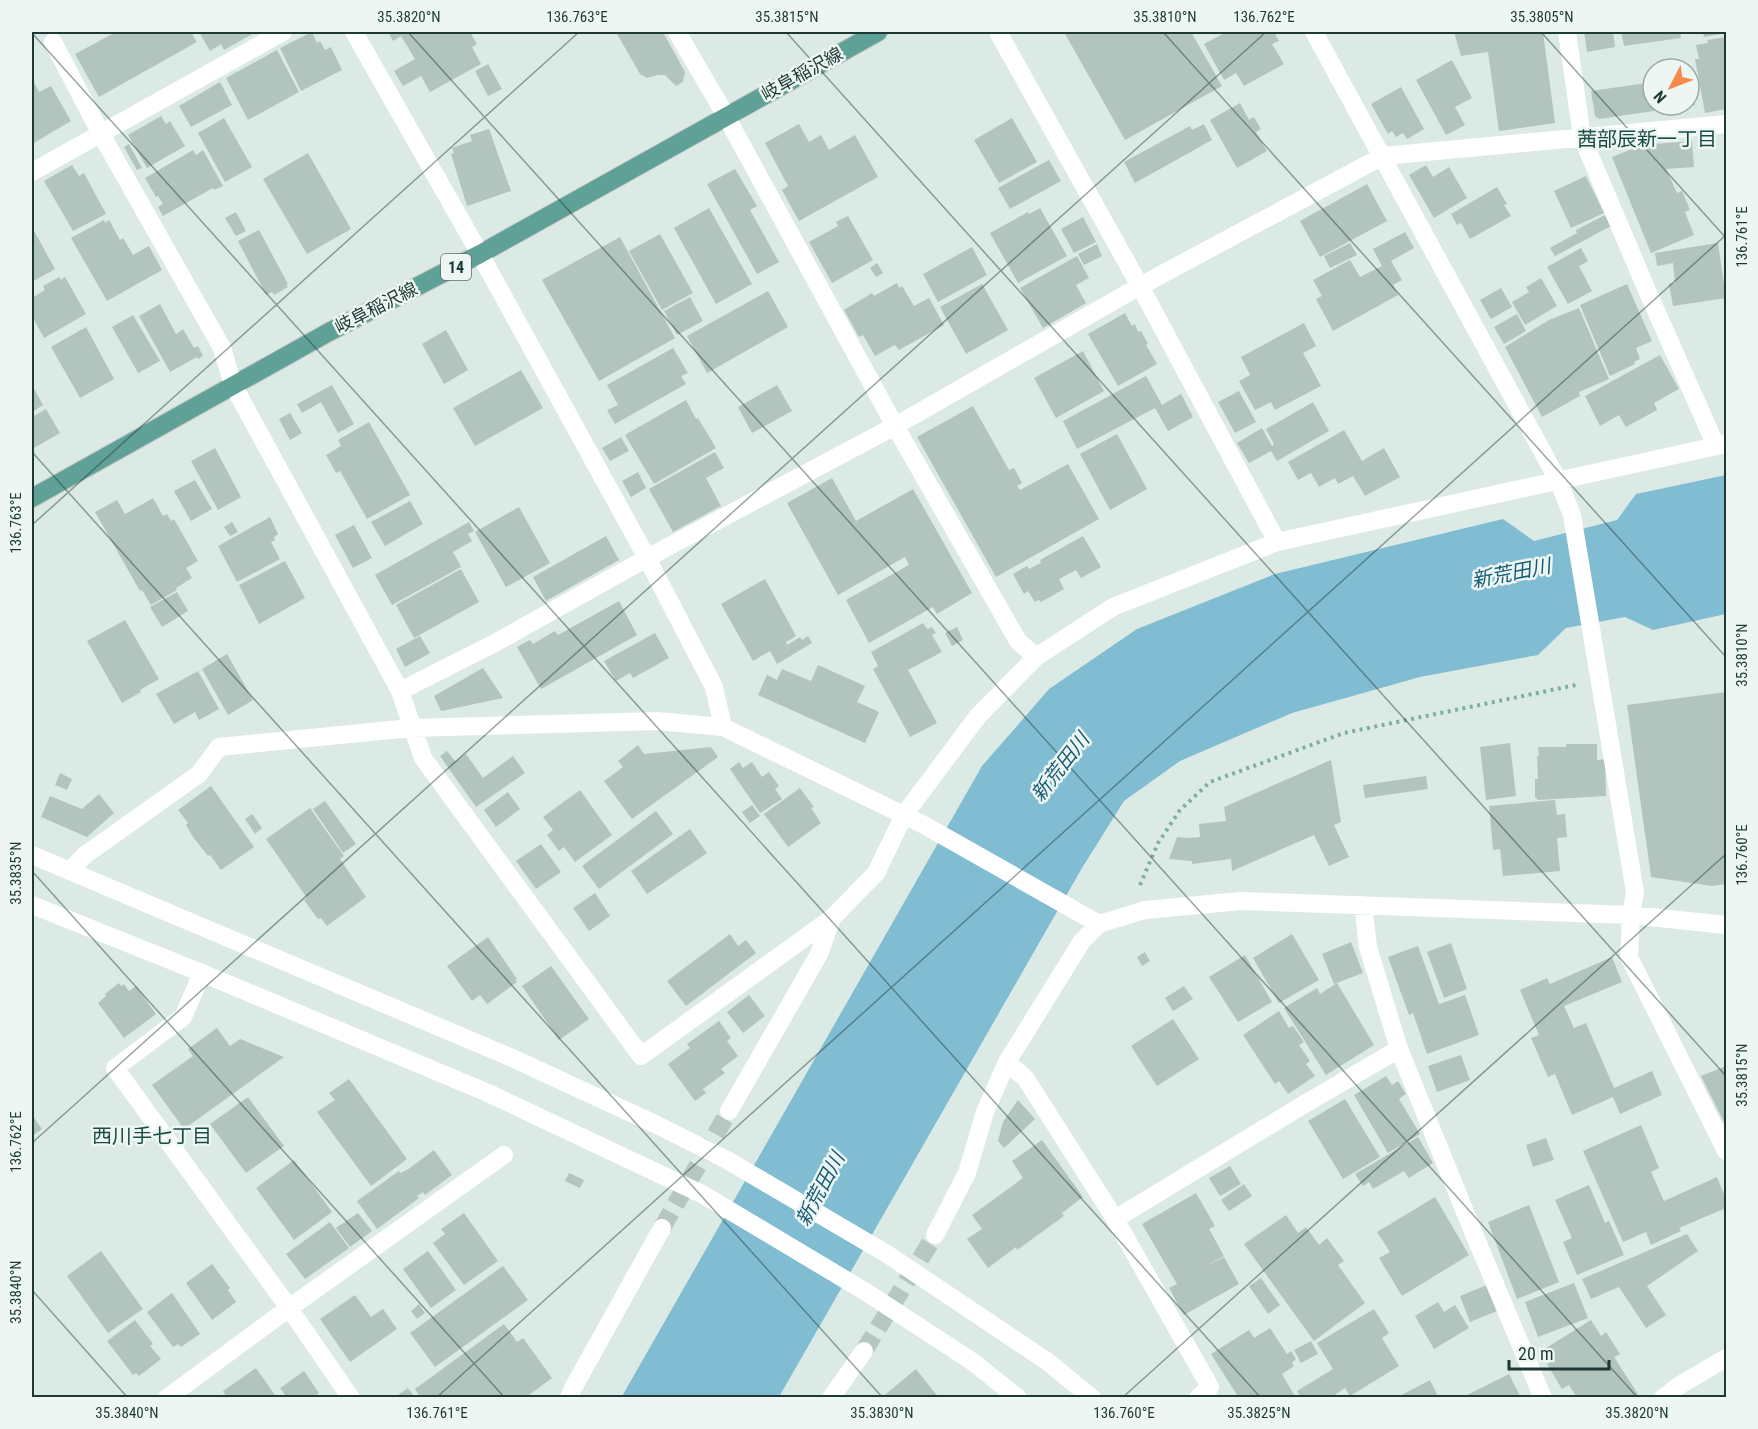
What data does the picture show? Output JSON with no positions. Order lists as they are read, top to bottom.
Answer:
{
  "streets": {
    "main road": ["岐阜稲沢線", "14"]
  },
  "districts": ["茜部辰新一丁目", "西川手七丁目"],
  "water": ["新荒田川"],
  "scale_bar": "20 m",
  "north": "bottom left",
  "coordinates": [
    "35.3820°N",
    "136.763°E",
    "35.3815°N",
    "35.3810°N",
    "136.762°E",
    "35.3805°N",
    "136.761°E",
    "136.760°E",
    "35.3835°N",
    "35.3840°N",
    "35.3830°N",
    "35.3825°N"
  ]
}
